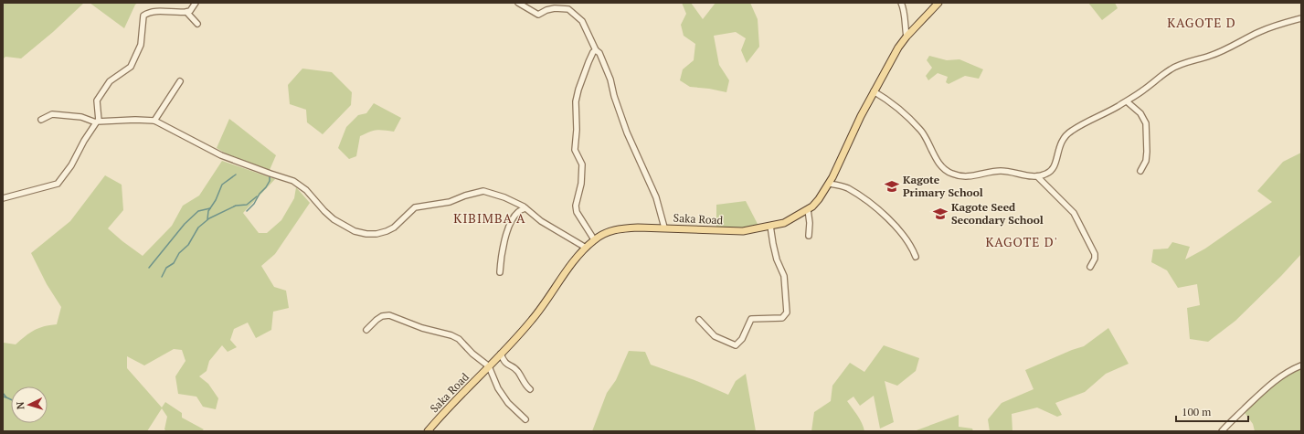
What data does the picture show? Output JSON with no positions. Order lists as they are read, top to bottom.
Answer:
{
  "streets": {
    "main road": ["Saka Road"]
  },
  "districts": ["KAGOTE D", "KIBIMBA A", "KAGOTE D'"],
  "places": {
    "school or university": ["Kagote Primary School", "Kagote Seed Secondary School"]
  },
  "scale_bar": "100 m",
  "north": "left"
}
